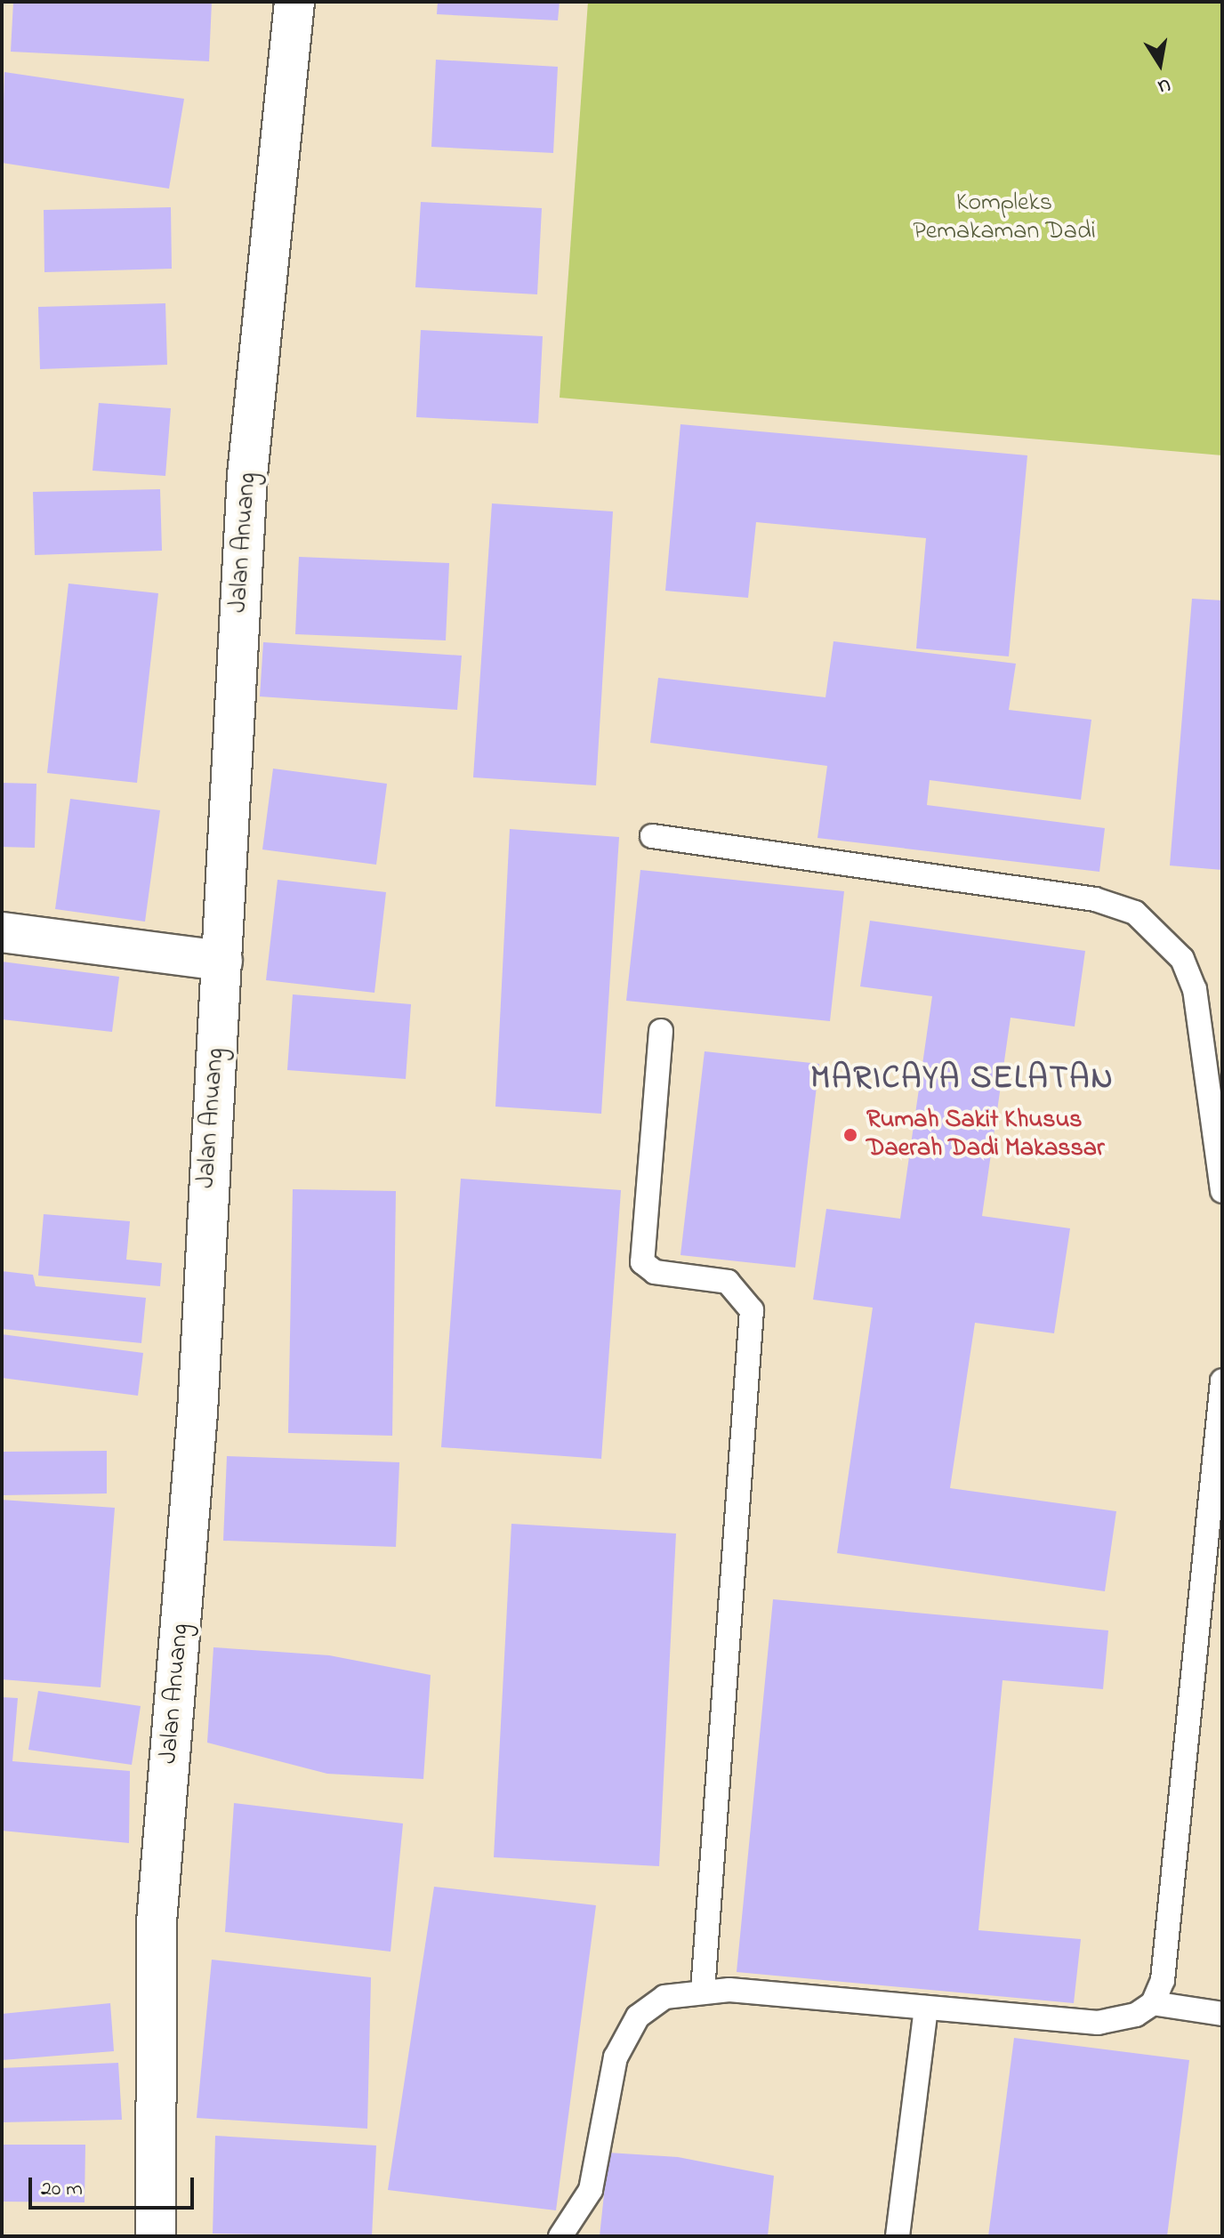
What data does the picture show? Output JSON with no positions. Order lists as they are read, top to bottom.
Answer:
{
  "streets": {
    "street": ["Jalan Anuang"]
  },
  "districts": ["MARICAYA SELATAN"],
  "parks": ["Kompleks Pemakaman Dadi"],
  "places": ["Rumah Sakit Khusus Daerah Dadi Makassar"],
  "scale_bar": "20 m",
  "north": "bottom"
}
